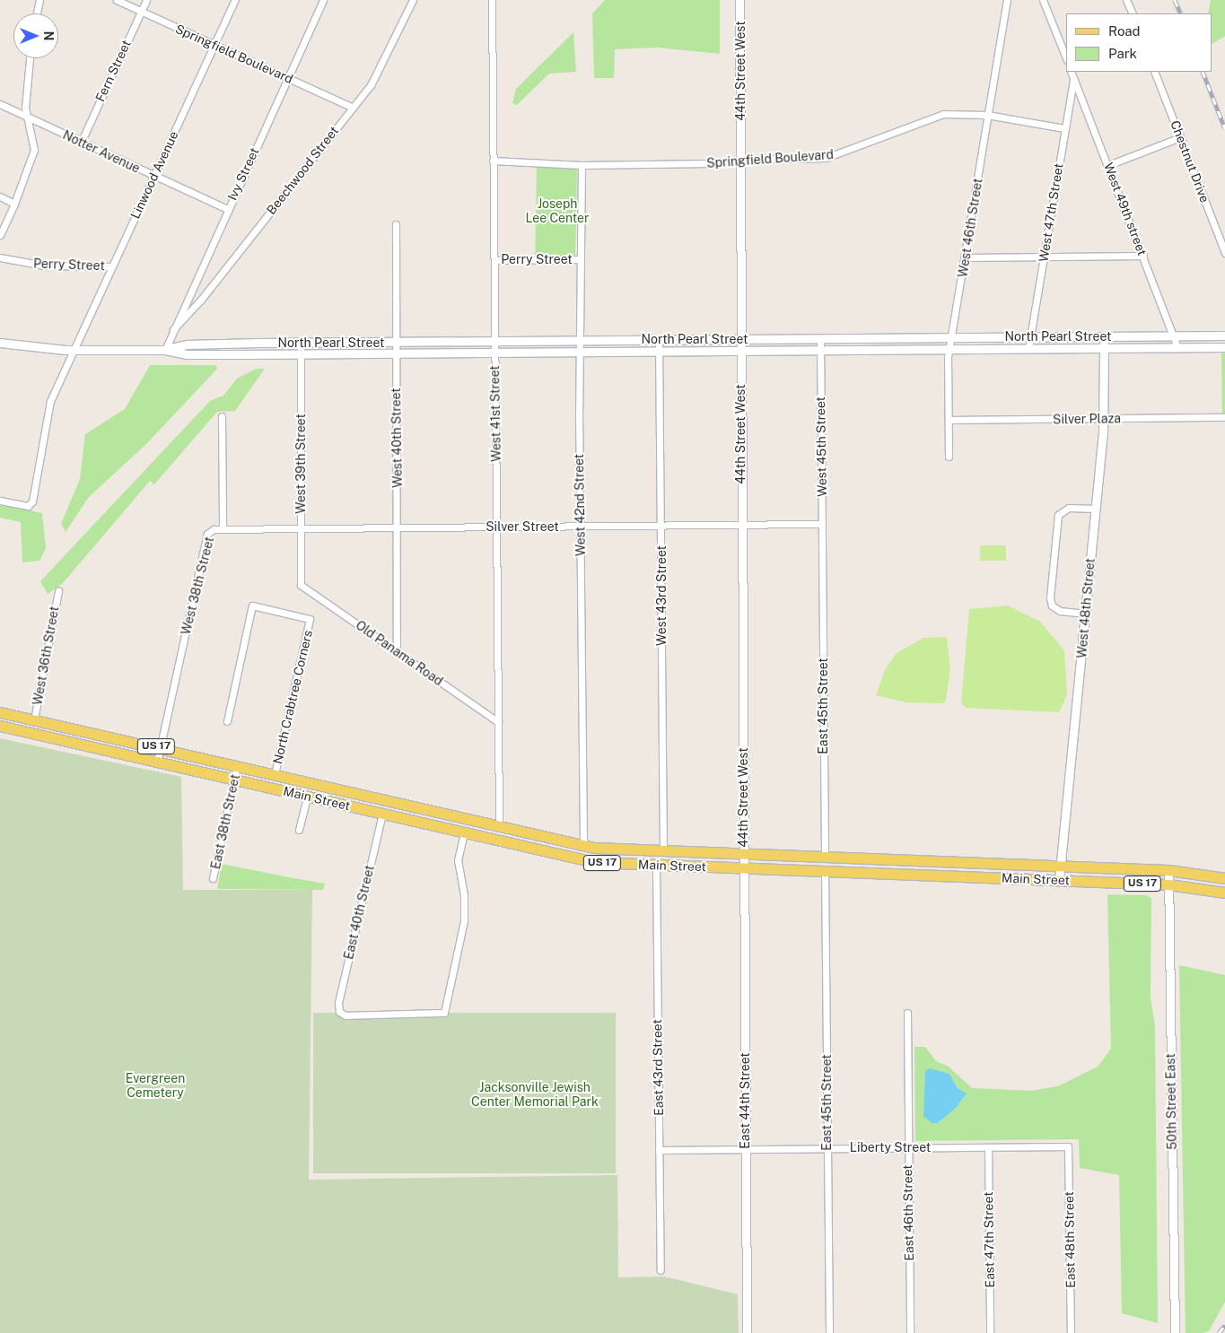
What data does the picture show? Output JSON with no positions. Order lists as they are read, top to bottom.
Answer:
{
  "streets": {
    "main road": ["US 17", "Main Street"],
    "street": [
      "Springfield Boulevard",
      "Fern Street",
      "44th Street West",
      "Notter Avenue",
      "Chestnut Drive",
      "Beechwood Street",
      "Ivy Street",
      "Linwood Avenue",
      "West 49th street",
      "West 47th Street",
      "West 46th Street",
      "Perry Street",
      "North Pearl Street",
      "West 41st Street",
      "Silver Plaza",
      "West 40th Street",
      "West 45th Street",
      "West 39th Street",
      "West 42nd Street",
      "Silver Street",
      "West 38th Street",
      "West 43rd Street",
      "West 48th Street",
      "Old Panama Road",
      "West 36th Street",
      "North Crabtree Corners",
      "East 45th Street",
      "East 38th Street",
      "East 40th Street",
      "East 43rd Street",
      "East 44th Street",
      "50th Street East",
      "Liberty Street",
      "East 46th Street",
      "East 47th Street",
      "East 48th Street"
    ]
  },
  "crossings": [
    ["Springfield Boulevard", "Fern Street"],
    ["Springfield Boulevard", "44th Street West"],
    ["Springfield Boulevard", "Beechwood Street"],
    ["Springfield Boulevard", "Ivy Street"],
    ["Springfield Boulevard", "Linwood Avenue"],
    ["Springfield Boulevard", "West 47th Street"],
    ["Springfield Boulevard", "West 46th Street"],
    ["Springfield Boulevard", "West 41st Street"],
    ["Springfield Boulevard", "West 42nd Street"],
    ["Fern Street", "Notter Avenue"],
    ["44th Street West", "North Pearl Street"],
    ["44th Street West", "Silver Street"],
    ["44th Street West", "Main Street"],
    ["44th Street West", "East 44th Street"],
    ["Notter Avenue", "Ivy Street"],
    ["Notter Avenue", "Linwood Avenue"],
    ["Beechwood Street", "Ivy Street"],
    ["Ivy Street", "North Pearl Street"],
    ["Linwood Avenue", "Perry Street"],
    ["Linwood Avenue", "North Pearl Street"],
    ["West 49th street", "West 47th Street"],
    ["West 49th street", "North Pearl Street"],
    ["West 47th Street", "North Pearl Street"],
    ["West 46th Street", "North Pearl Street"],
    ["West 46th Street", "Silver Plaza"],
    ["Perry Street", "West 41st Street"],
    ["Perry Street", "West 42nd Street"],
    ["North Pearl Street", "West 41st Street"],
    ["North Pearl Street", "West 40th Street"],
    ["North Pearl Street", "West 45th Street"],
    ["North Pearl Street", "West 39th Street"],
    ["North Pearl Street", "West 42nd Street"],
    ["North Pearl Street", "West 43rd Street"],
    ["North Pearl Street", "West 48th Street"],
    ["West 41st Street", "Silver Street"],
    ["West 41st Street", "Old Panama Road"],
    ["West 41st Street", "Main Street"],
    ["Silver Plaza", "West 48th Street"],
    ["West 40th Street", "Silver Street"],
    ["West 40th Street", "Old Panama Road"],
    ["West 45th Street", "Silver Street"],
    ["West 45th Street", "East 45th Street"],
    ["West 39th Street", "Silver Street"],
    ["West 39th Street", "Old Panama Road"],
    ["West 42nd Street", "Silver Street"],
    ["West 42nd Street", "Main Street"],
    ["Silver Street", "West 38th Street"],
    ["Silver Street", "West 43rd Street"],
    ["West 38th Street", "Main Street"],
    ["West 43rd Street", "Main Street"],
    ["West 48th Street", "Main Street"],
    ["West 36th Street", "Main Street"],
    ["North Crabtree Corners", "Main Street"],
    ["East 45th Street", "Main Street"],
    ["East 45th Street", "Liberty Street"],
    ["Main Street", "East 38th Street"],
    ["Main Street", "East 40th Street"],
    ["Main Street", "East 43rd Street"],
    ["Main Street", "East 44th Street"],
    ["Main Street", "50th Street East"],
    ["East 43rd Street", "Liberty Street"],
    ["East 44th Street", "Liberty Street"],
    ["Liberty Street", "East 46th Street"],
    ["Liberty Street", "East 47th Street"],
    ["Liberty Street", "East 48th Street"]
  ],
  "parks": ["Joseph Lee Center", "Evergreen Cemetery", "Jacksonville Jewish Center Memorial Park"],
  "legend": ["Road", "Park"],
  "north": "right"
}
